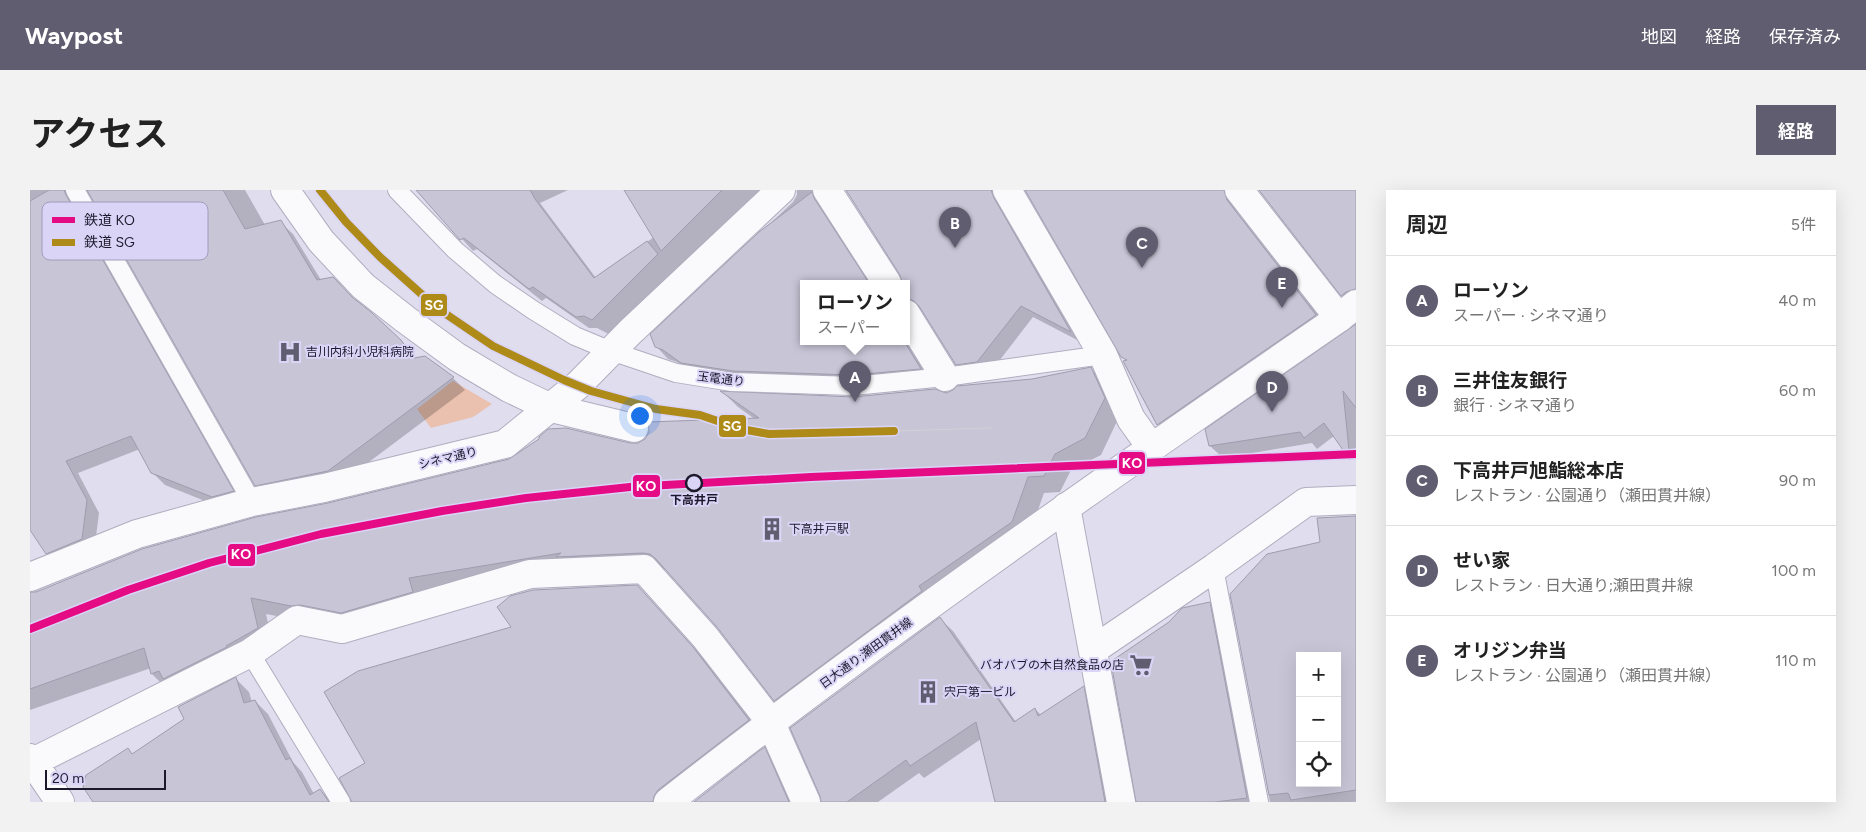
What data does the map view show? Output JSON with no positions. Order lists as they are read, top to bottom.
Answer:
{
  "streets": {
    "street": ["シネマ通り", "日大通り;瀬田貫井線"],
    "lane": ["玉電通り"]
  },
  "crossings": [
    ["玉電通り", "シネマ通り"]
  ],
  "places": {
    "hospital": ["吉川内科小児科病院"],
    "other": ["下高井戸"],
    "building": ["下高井戸駅", "宍戸第一ビル"],
    "supermarket": ["バオバブの木自然食品の店"]
  },
  "lines": ["rail line SG", "rail line KO"],
  "legend": ["鉄道 KO", "鉄道 SG"],
  "scale_bar": "20 m",
  "page": {
    "header": "Waypost",
    "nav": ["地図", "経路", "保存済み"],
    "title": "アクセス",
    "buttons": "経路",
    "heading": ["周辺", "5件"],
    "pins": [
      "B",
      "C",
      "E",
      "A",
      "D"
    ],
    "list": [
      {
        "mark": "A",
        "name": "ローソン",
        "note": "スーパー · シネマ通り",
        "value": "40 m"
      },
      {
        "mark": "B",
        "name": "三井住友銀行",
        "note": "銀行 · シネマ通り",
        "value": "60 m"
      },
      {
        "mark": "C",
        "name": "下高井戸旭鮨総本店",
        "note": "レストラン · 公園通り（瀬田貫井線）",
        "value": "90 m"
      },
      {
        "mark": "D",
        "name": "せい家",
        "note": "レストラン · 日大通り;瀬田貫井線",
        "value": "100 m"
      },
      {
        "mark": "E",
        "name": "オリジン弁当",
        "note": "レストラン · 公園通り（瀬田貫井線）",
        "value": "110 m"
      }
    ],
    "popup": ["ローソン", "スーパー"],
    "map_buttons": ["+", "−"],
    "scale": "20 m"
  }
}
